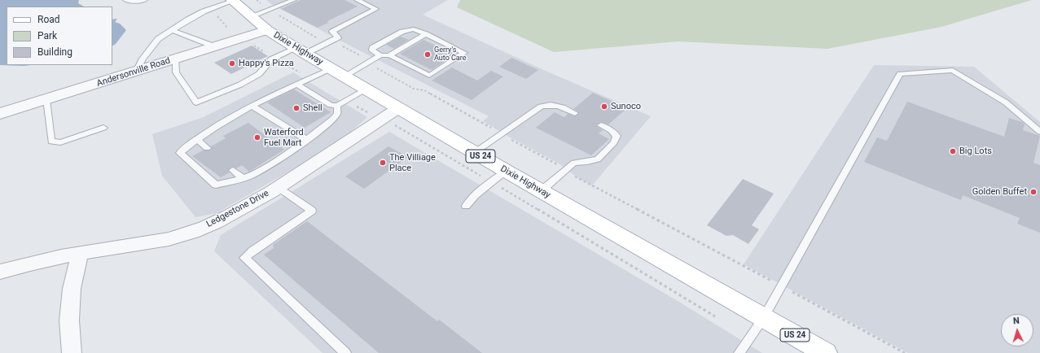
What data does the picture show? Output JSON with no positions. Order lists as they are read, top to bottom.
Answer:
{
  "streets": {
    "main road": ["Dixie Highway", "US 24"],
    "street": ["Andersonville Road", "Ledgestone Drive"]
  },
  "crossings": [
    ["Dixie Highway", "Andersonville Road"],
    ["Dixie Highway", "Ledgestone Drive"]
  ],
  "places": [
    "Gerry's Auto Care",
    "Happy's Pizza",
    "Sunoco",
    "Shell",
    "Waterford Fuel Mart",
    "Big Lots",
    "The Villiage Place",
    "Golden Buffet"
  ],
  "legend": ["Road", "Park", "Building"],
  "north": "top"
}
